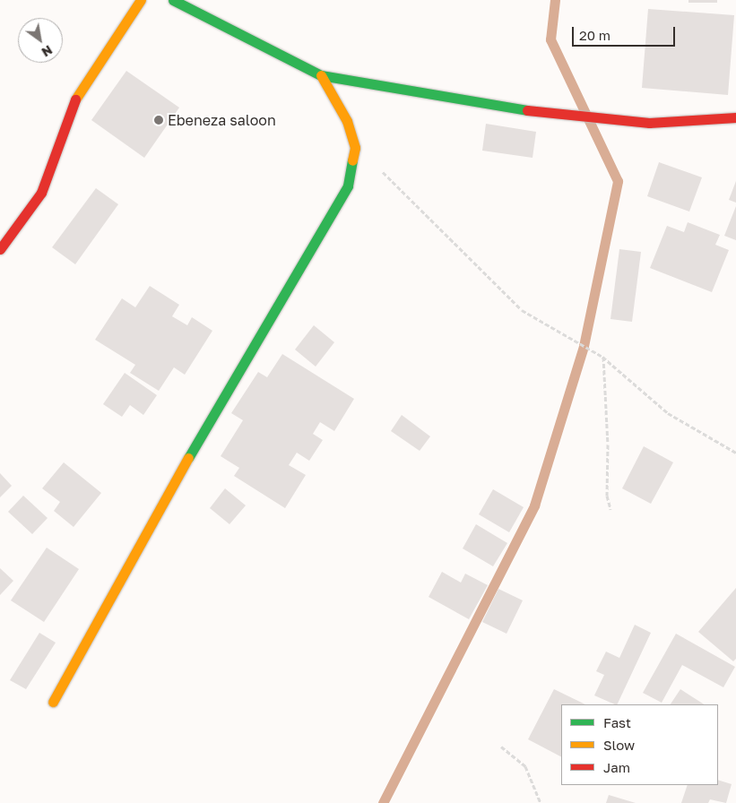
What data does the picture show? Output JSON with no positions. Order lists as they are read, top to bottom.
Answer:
{
  "places": ["Ebeneza saloon"],
  "legend": ["Fast", "Slow", "Jam"],
  "scale_bar": "20 m",
  "north": "bottom right"
}
